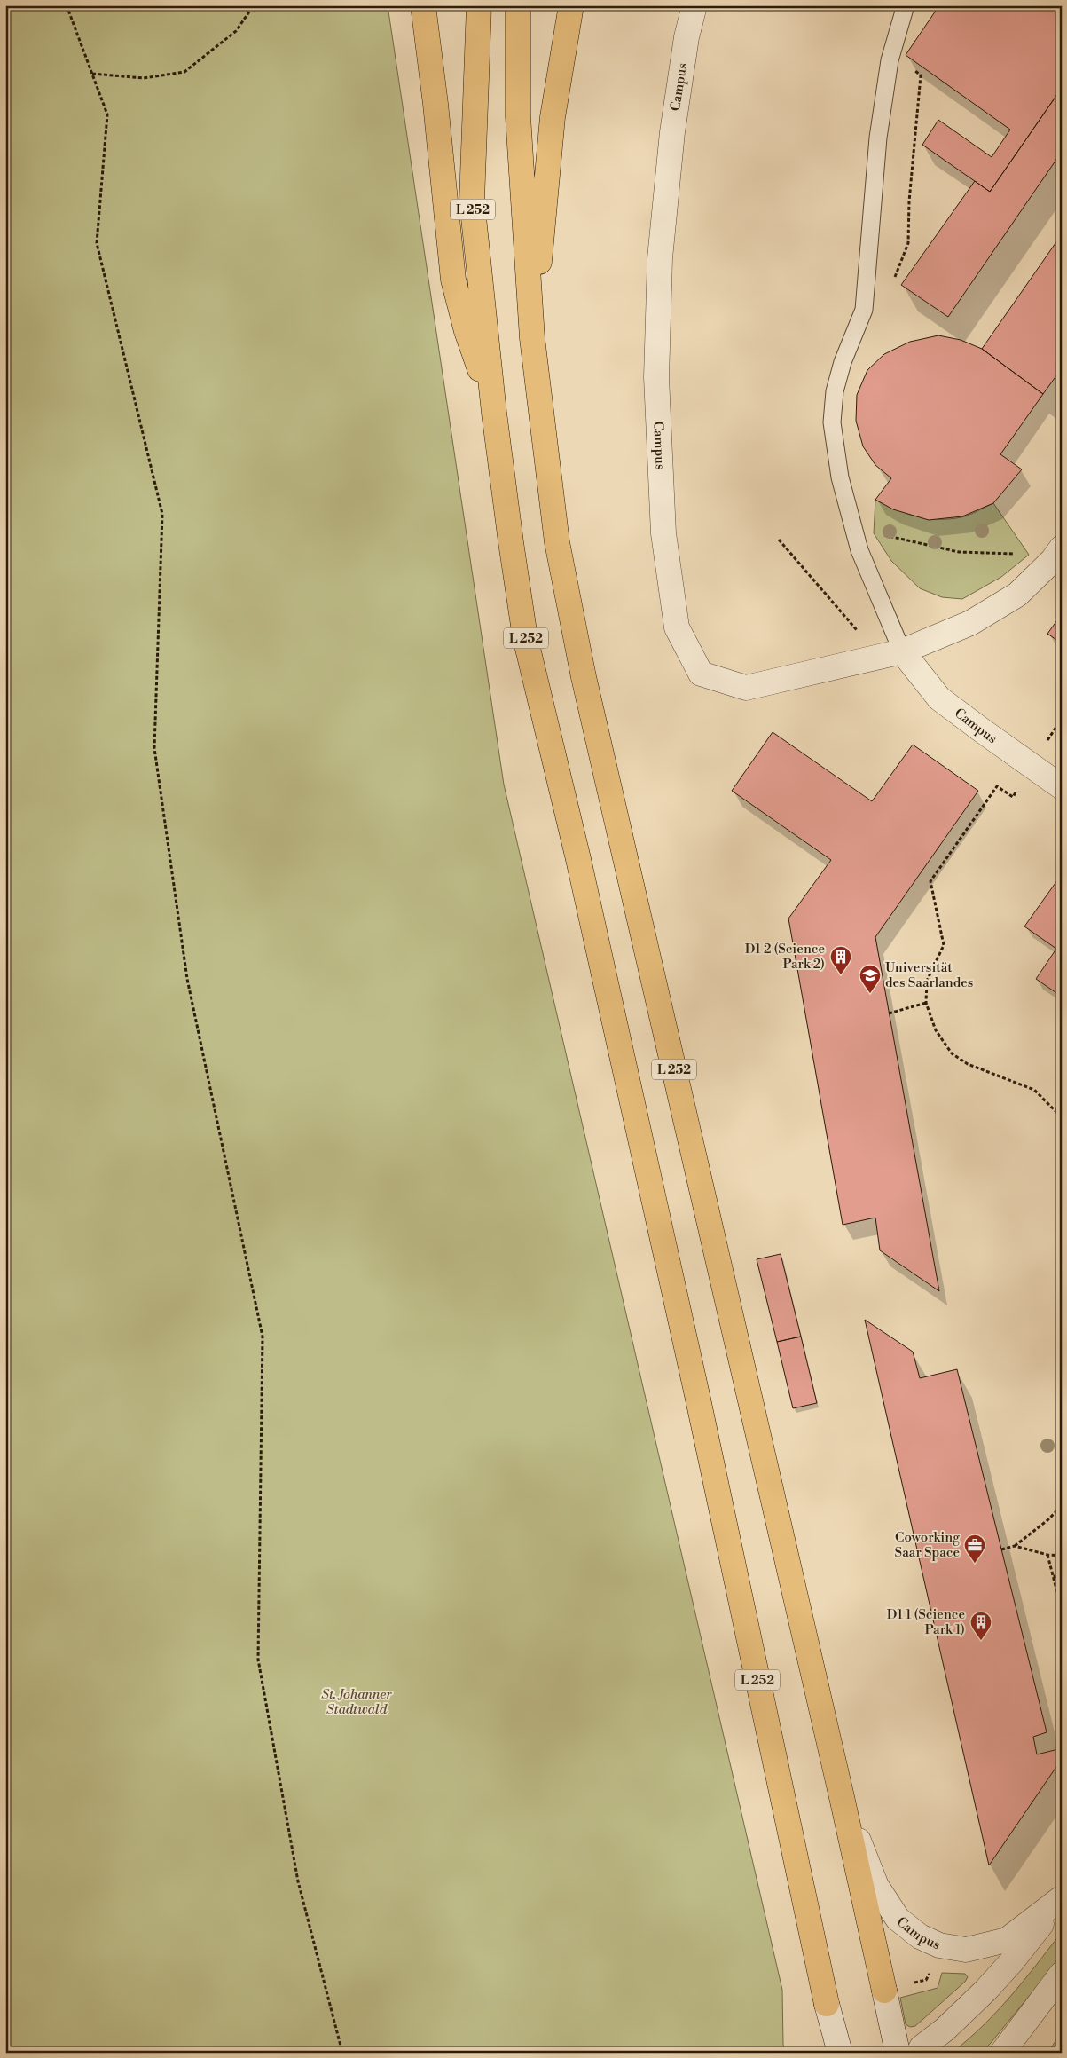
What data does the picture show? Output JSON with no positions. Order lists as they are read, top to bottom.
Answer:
{
  "streets": {
    "highway": ["L 252"],
    "street": ["Campus"]
  },
  "crossings": [
    ["Campus", "L 252"]
  ],
  "parks": ["St. Johanner Stadtwald"],
  "places": {
    "building": ["D1 2 (Science Park 2)", "D1 1 (Science Park 1)"],
    "school or university": ["Universität des Saarlandes"],
    "office": ["Coworking Saar Space"]
  }
}
